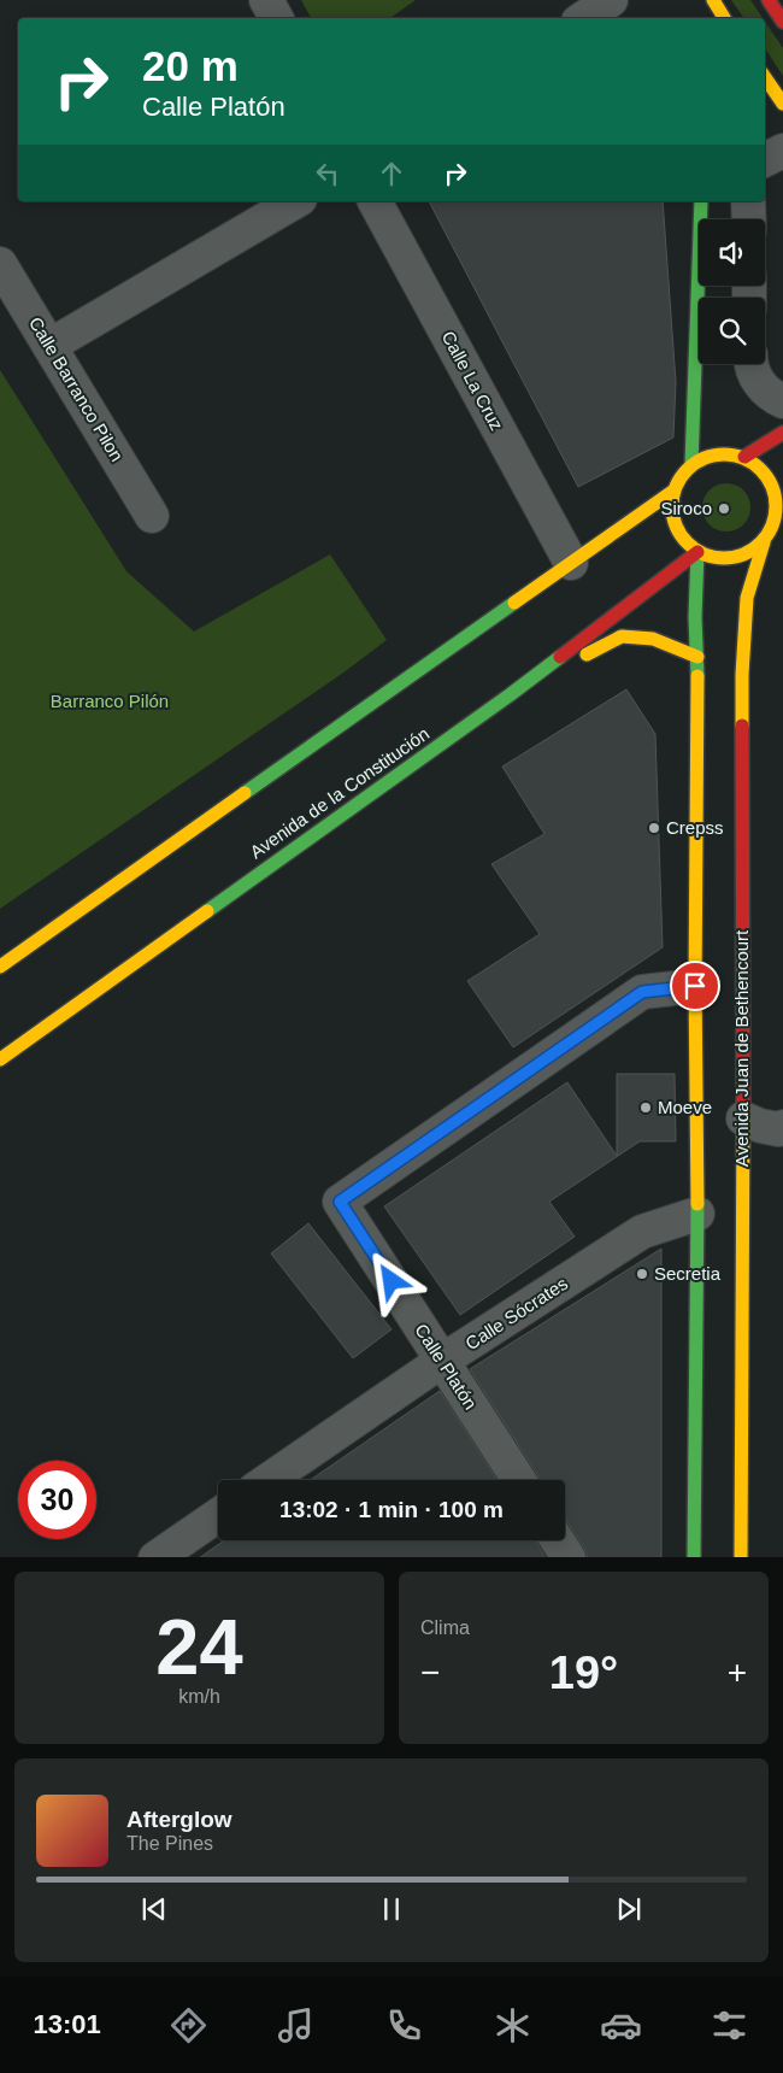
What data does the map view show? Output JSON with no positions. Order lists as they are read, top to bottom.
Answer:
{
  "streets": {
    "main road": ["Avenida de la Constitución", "Avenida Juan de Bethencourt"],
    "street": [
      "Calle La Cruz",
      "Calle Barranco Pilon",
      "Calle Sócrates",
      "Calle Platón"
    ]
  },
  "crossings": [
    ["Avenida de la Constitución", "Avenida Juan de Bethencourt"],
    ["Calle Sócrates", "Calle Platón"]
  ],
  "parks": ["Barranco Pilón"],
  "places": [
    "Siroco",
    "Crepss",
    "Moeve",
    "Secretia"
  ],
  "page": {
    "turn": ["20 m", "Calle Platón"],
    "limit": "30",
    "trip": "13:02 · 1 min · 100 m",
    "tile": [
      ["24", "km/h"],
      "Clima"
    ],
    "heat": ["−", "19°", "+"],
    "song": ["Afterglow", "The Pines"],
    "tabs": "13:01"
  }
}
